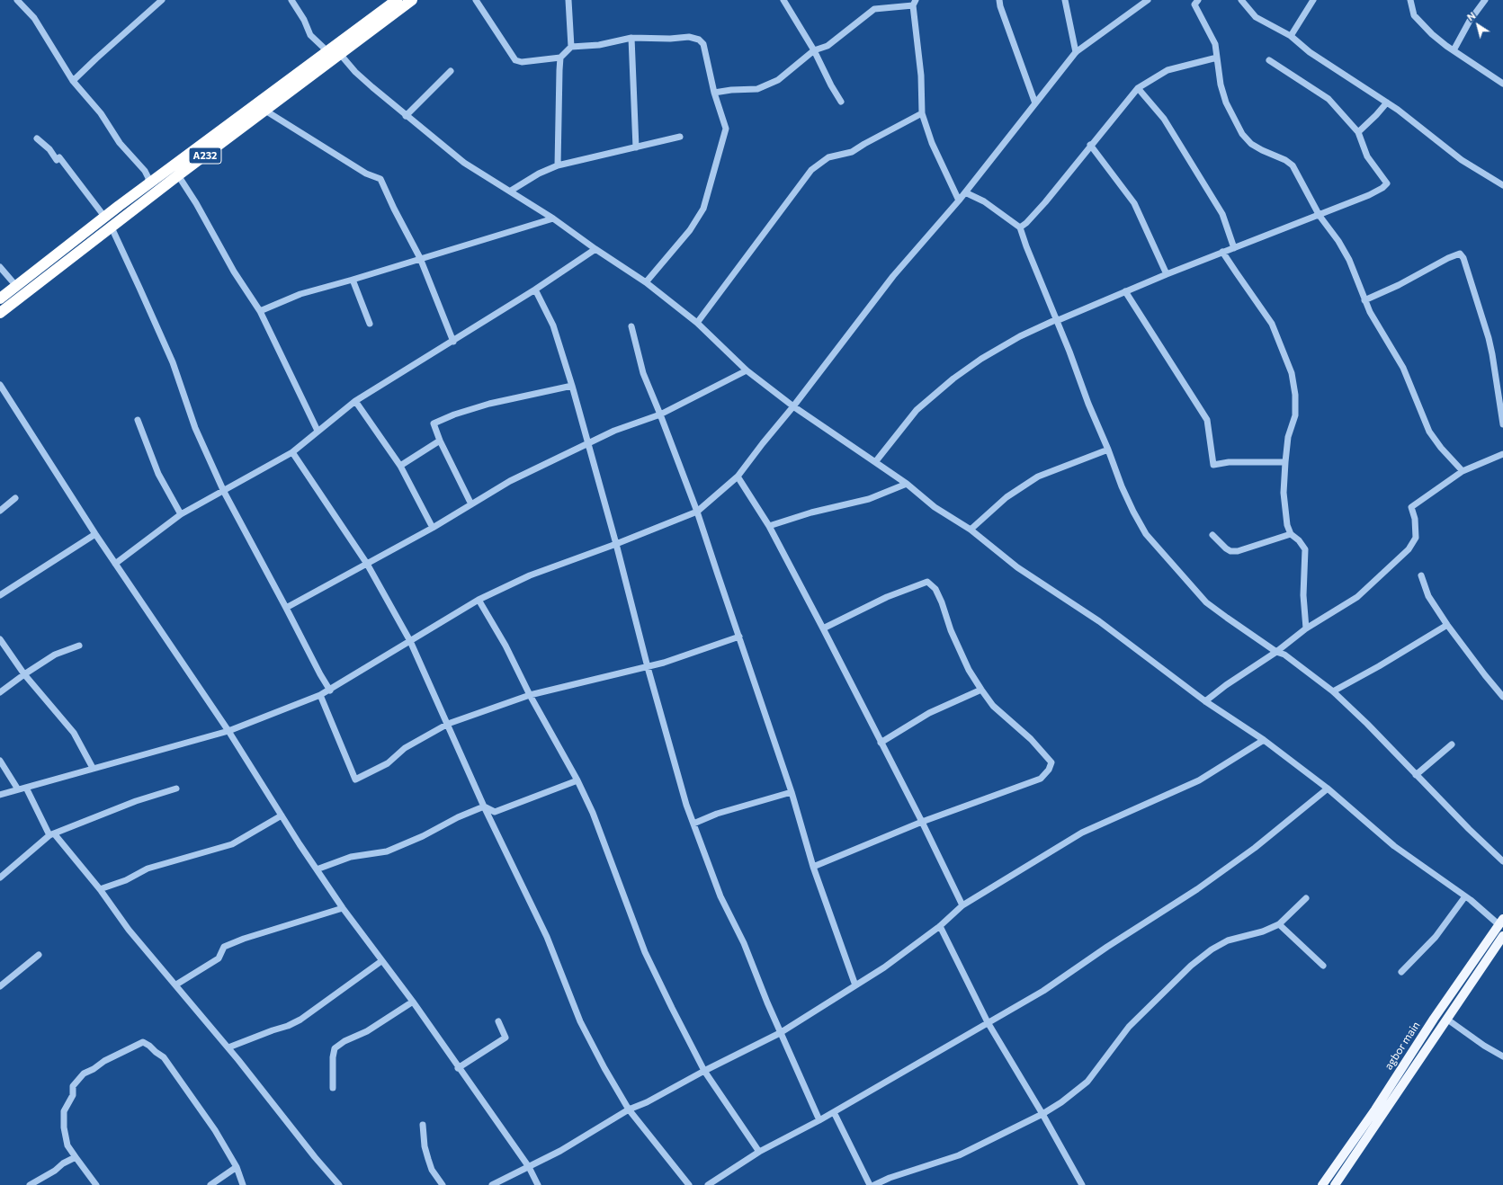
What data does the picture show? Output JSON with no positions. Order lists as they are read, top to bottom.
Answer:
{
  "streets": {
    "highway": ["A232"],
    "main road": ["agbor main"]
  },
  "north": "top left"
}
